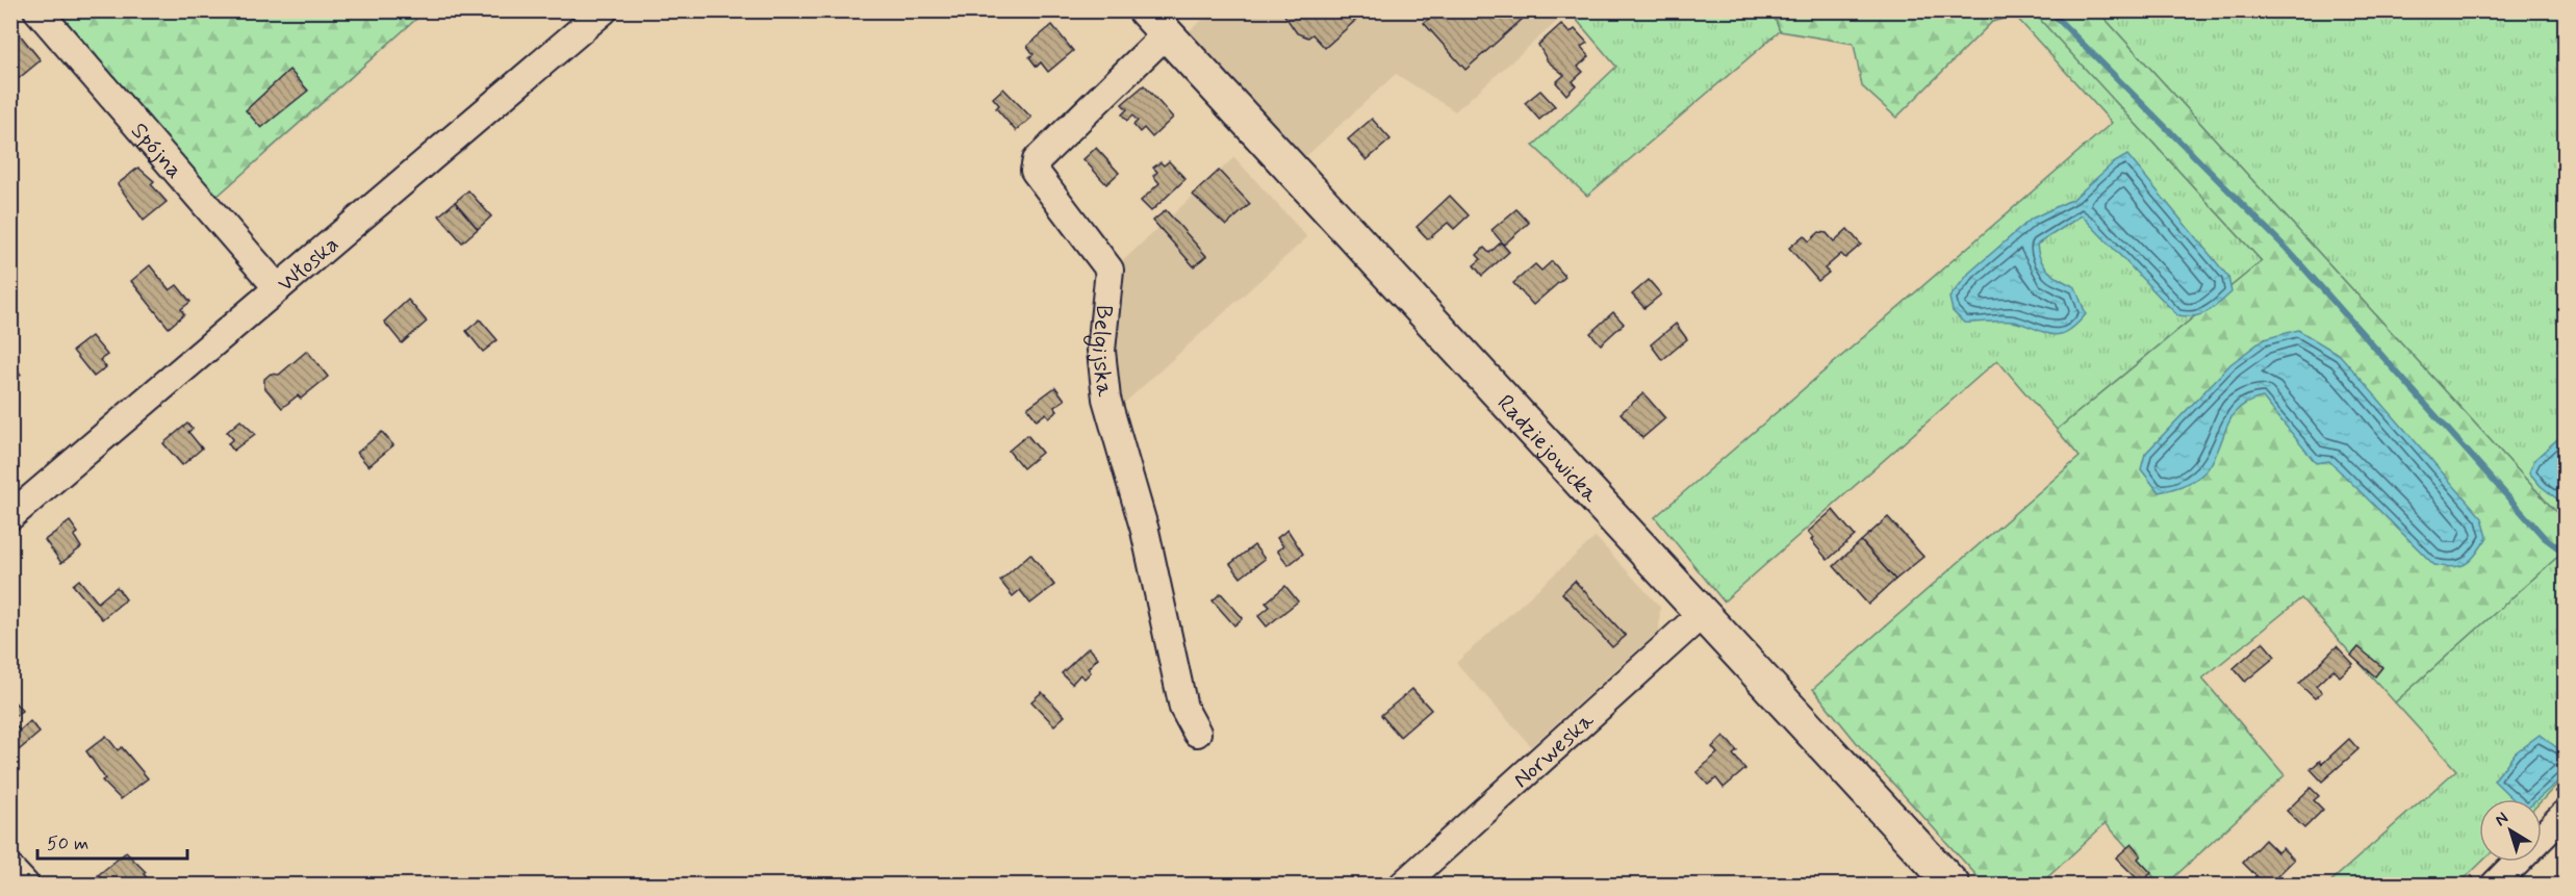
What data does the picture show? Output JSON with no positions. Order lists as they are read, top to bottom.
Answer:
{
  "streets": {
    "main road": ["Radziejowicka"],
    "street": [
      "Spójna",
      "Włoska",
      "Belgijska",
      "Norweska"
    ]
  },
  "crossings": [
    ["Spójna", "Włoska"],
    ["Belgijska", "Radziejowicka"],
    ["Radziejowicka", "Norweska"]
  ],
  "scale_bar": "50 m",
  "north": "top left"
}
